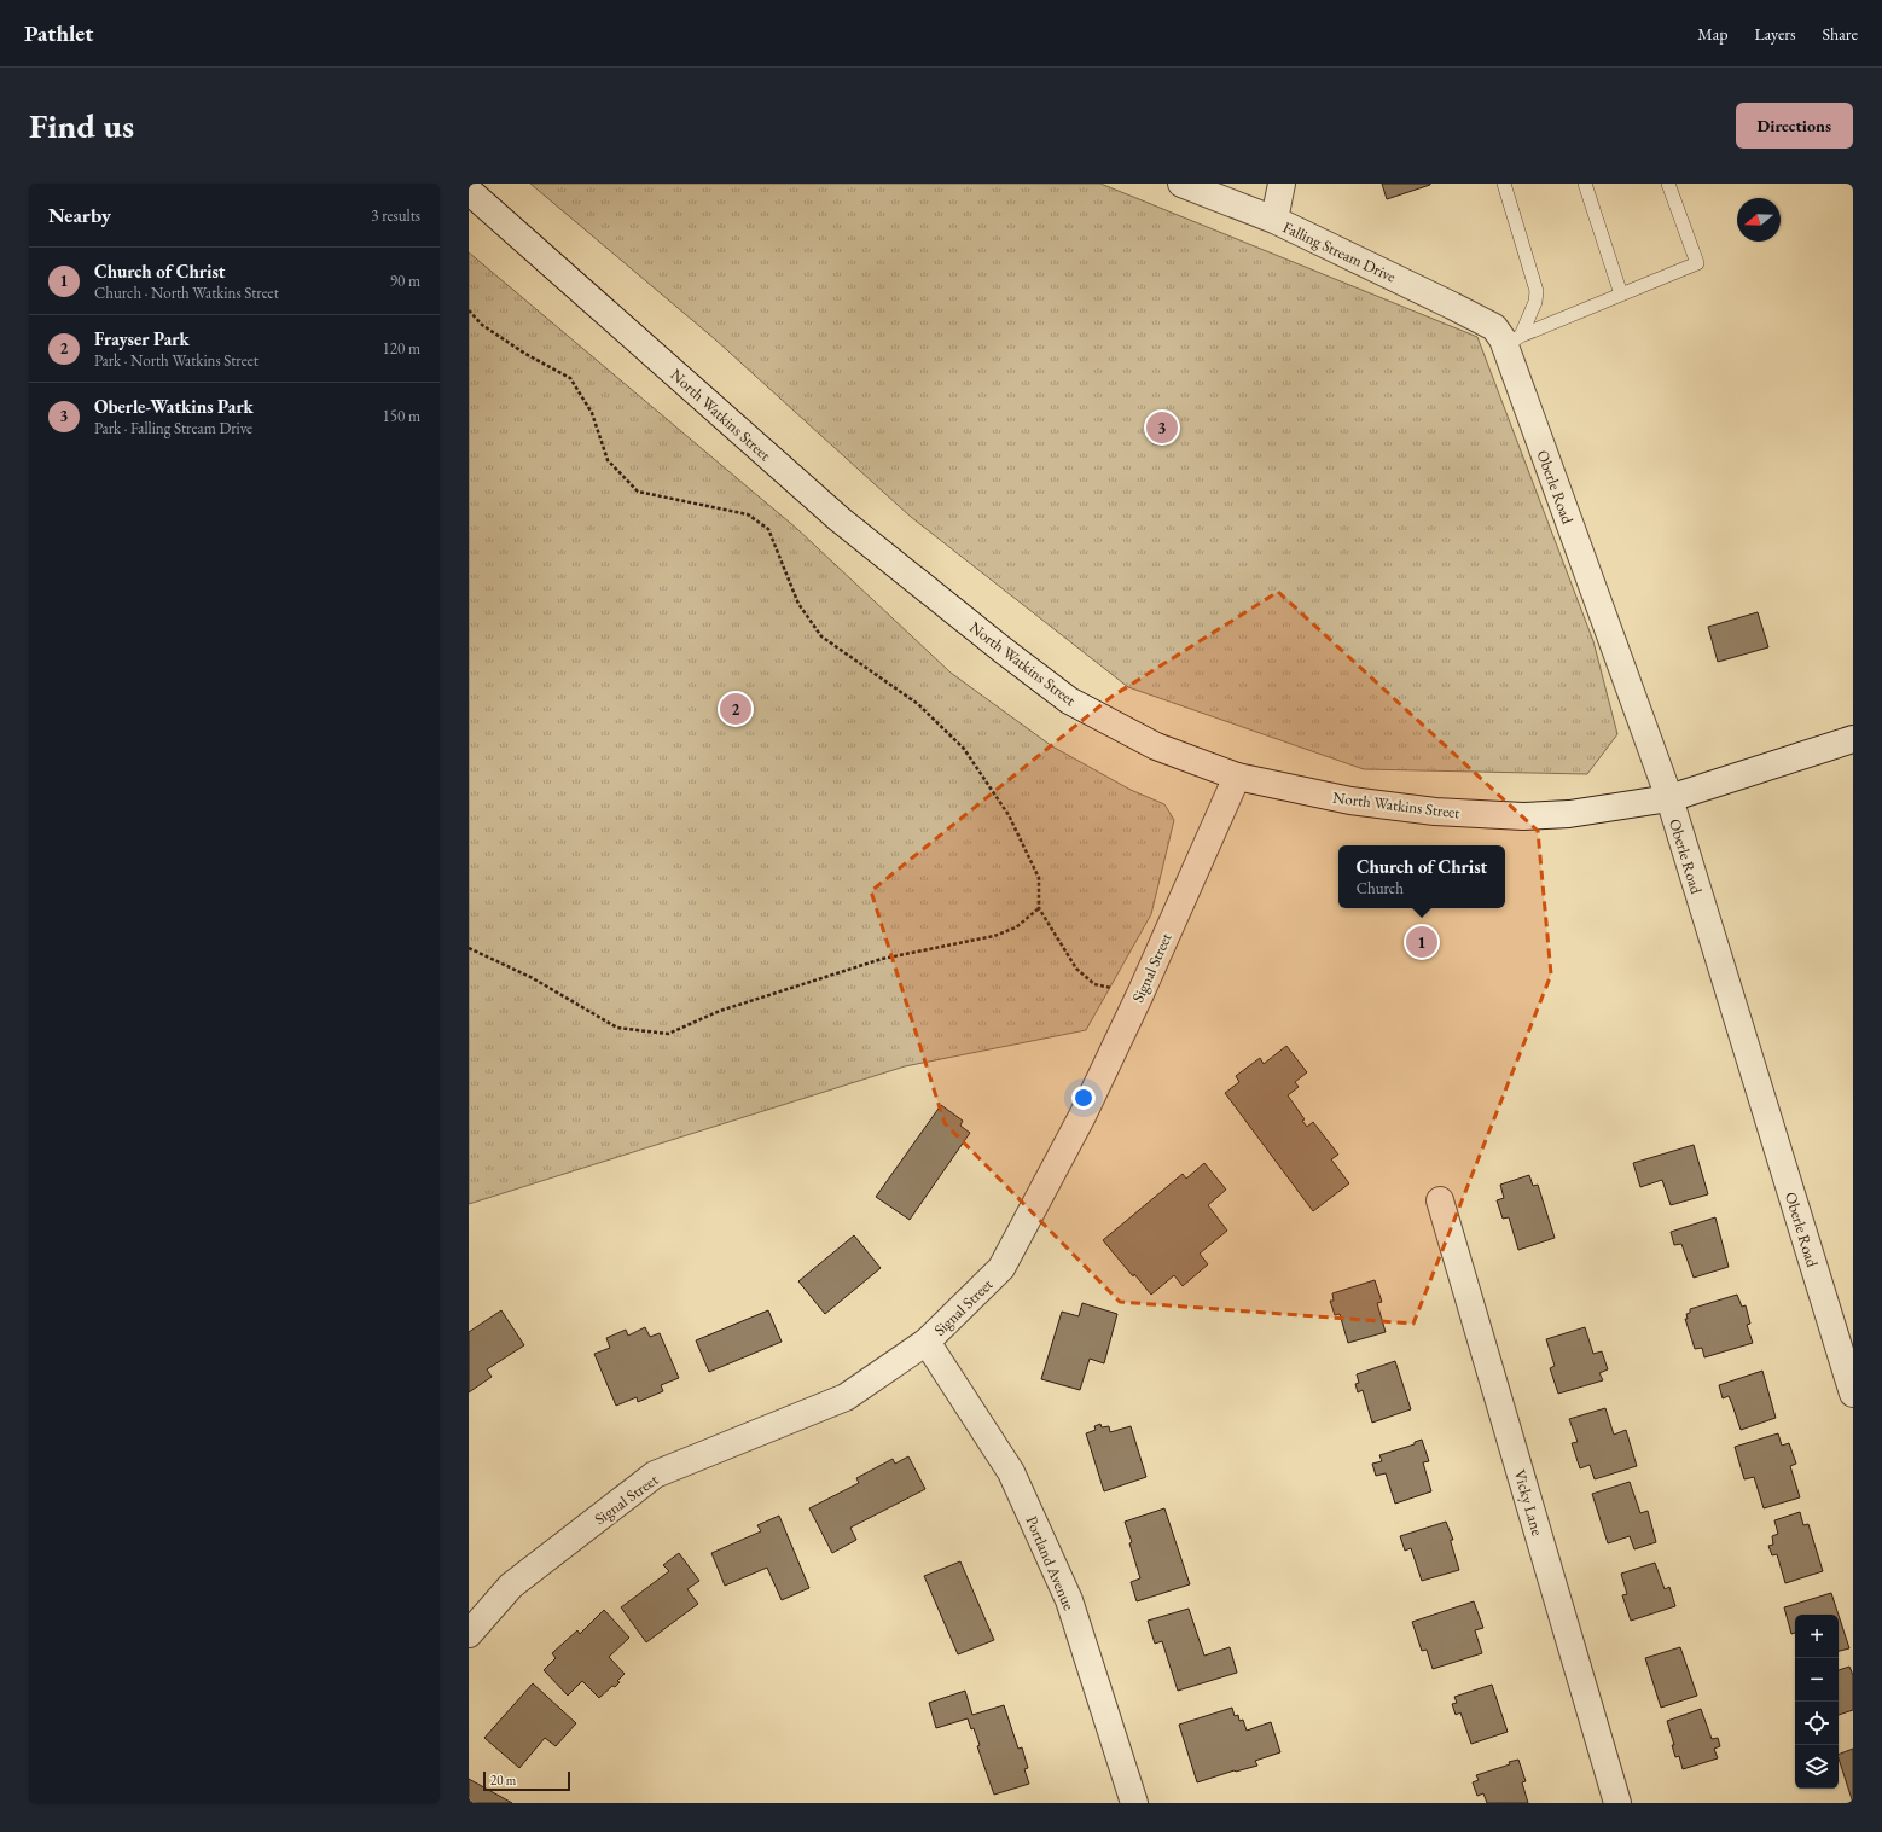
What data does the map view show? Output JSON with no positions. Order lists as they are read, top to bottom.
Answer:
{
  "streets": {
    "street": [
      "Falling Stream Drive",
      "North Watkins Street",
      "Oberle Road",
      "Signal Street",
      "Vicky Lane",
      "Portland Avenue"
    ]
  },
  "crossings": [
    ["Falling Stream Drive", "Oberle Road"],
    ["North Watkins Street", "Oberle Road"],
    ["North Watkins Street", "Signal Street"],
    ["Signal Street", "Portland Avenue"]
  ],
  "scale_bar": "20 m",
  "north": "left",
  "page": {
    "header": "Pathlet",
    "nav": ["Map", "Layers", "Share"],
    "buttons": "Directions",
    "title": "Find us",
    "heading": ["Nearby", "3 results"],
    "list": [
      {
        "mark": "1",
        "name": "Church of Christ",
        "note": "Church · North Watkins Street",
        "value": "90 m"
      },
      {
        "mark": "2",
        "name": "Frayser Park",
        "note": "Park · North Watkins Street",
        "value": "120 m"
      },
      {
        "mark": "3",
        "name": "Oberle-Watkins Park",
        "note": "Park · Falling Stream Drive",
        "value": "150 m"
      }
    ],
    "pins": ["3", "2", "1"],
    "popup": ["Church of Christ", "Church"],
    "map_buttons": ["+", "−"],
    "scale": "20 m"
  }
}
